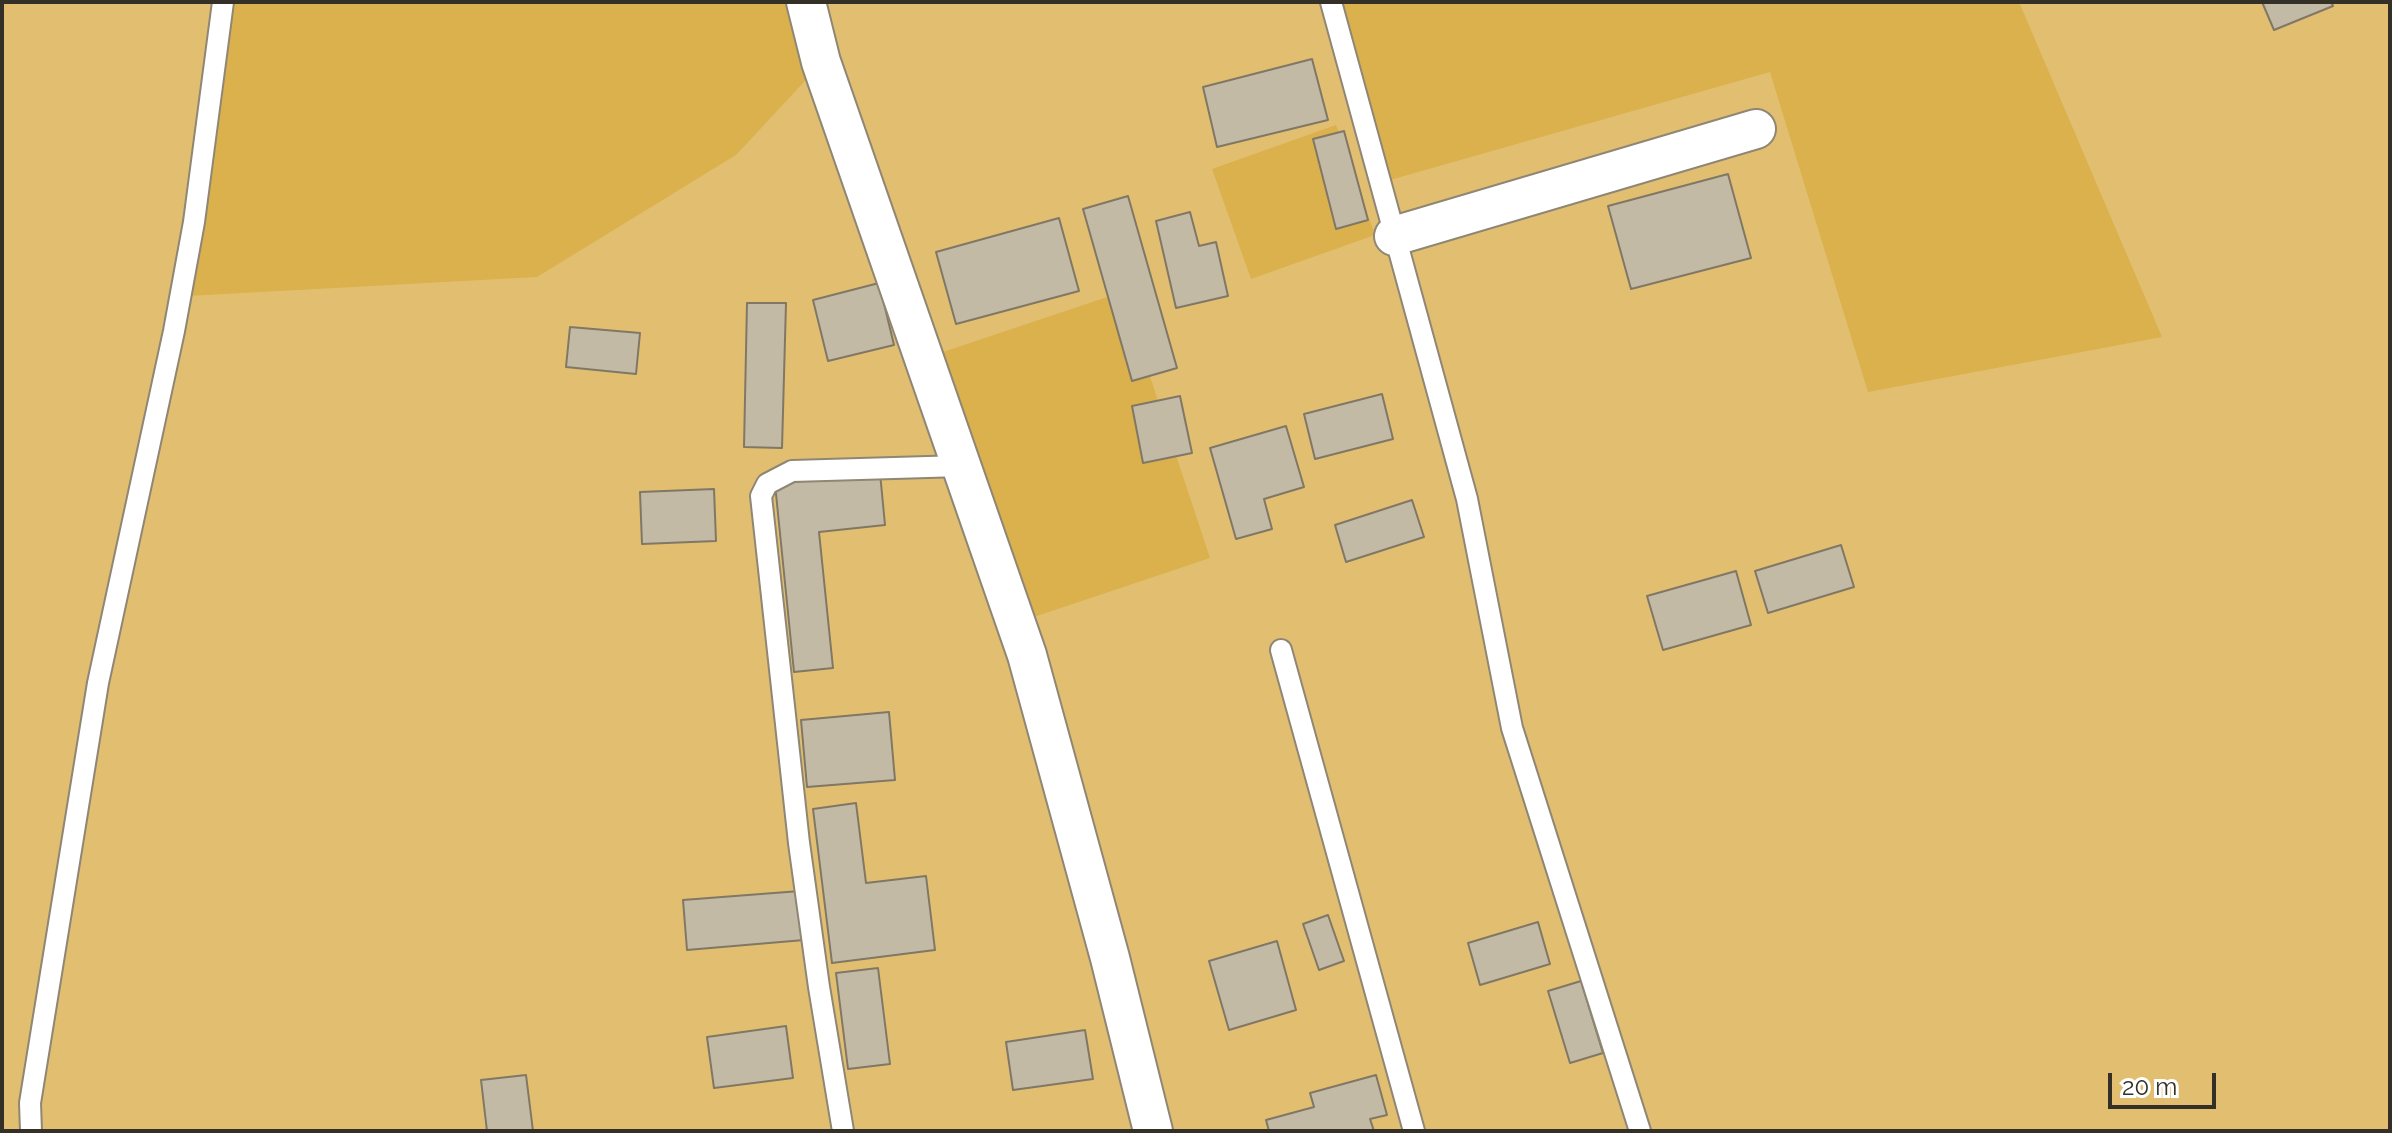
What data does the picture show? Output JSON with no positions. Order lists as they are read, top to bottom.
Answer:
{
  "scale_bar": "20 m"
}
